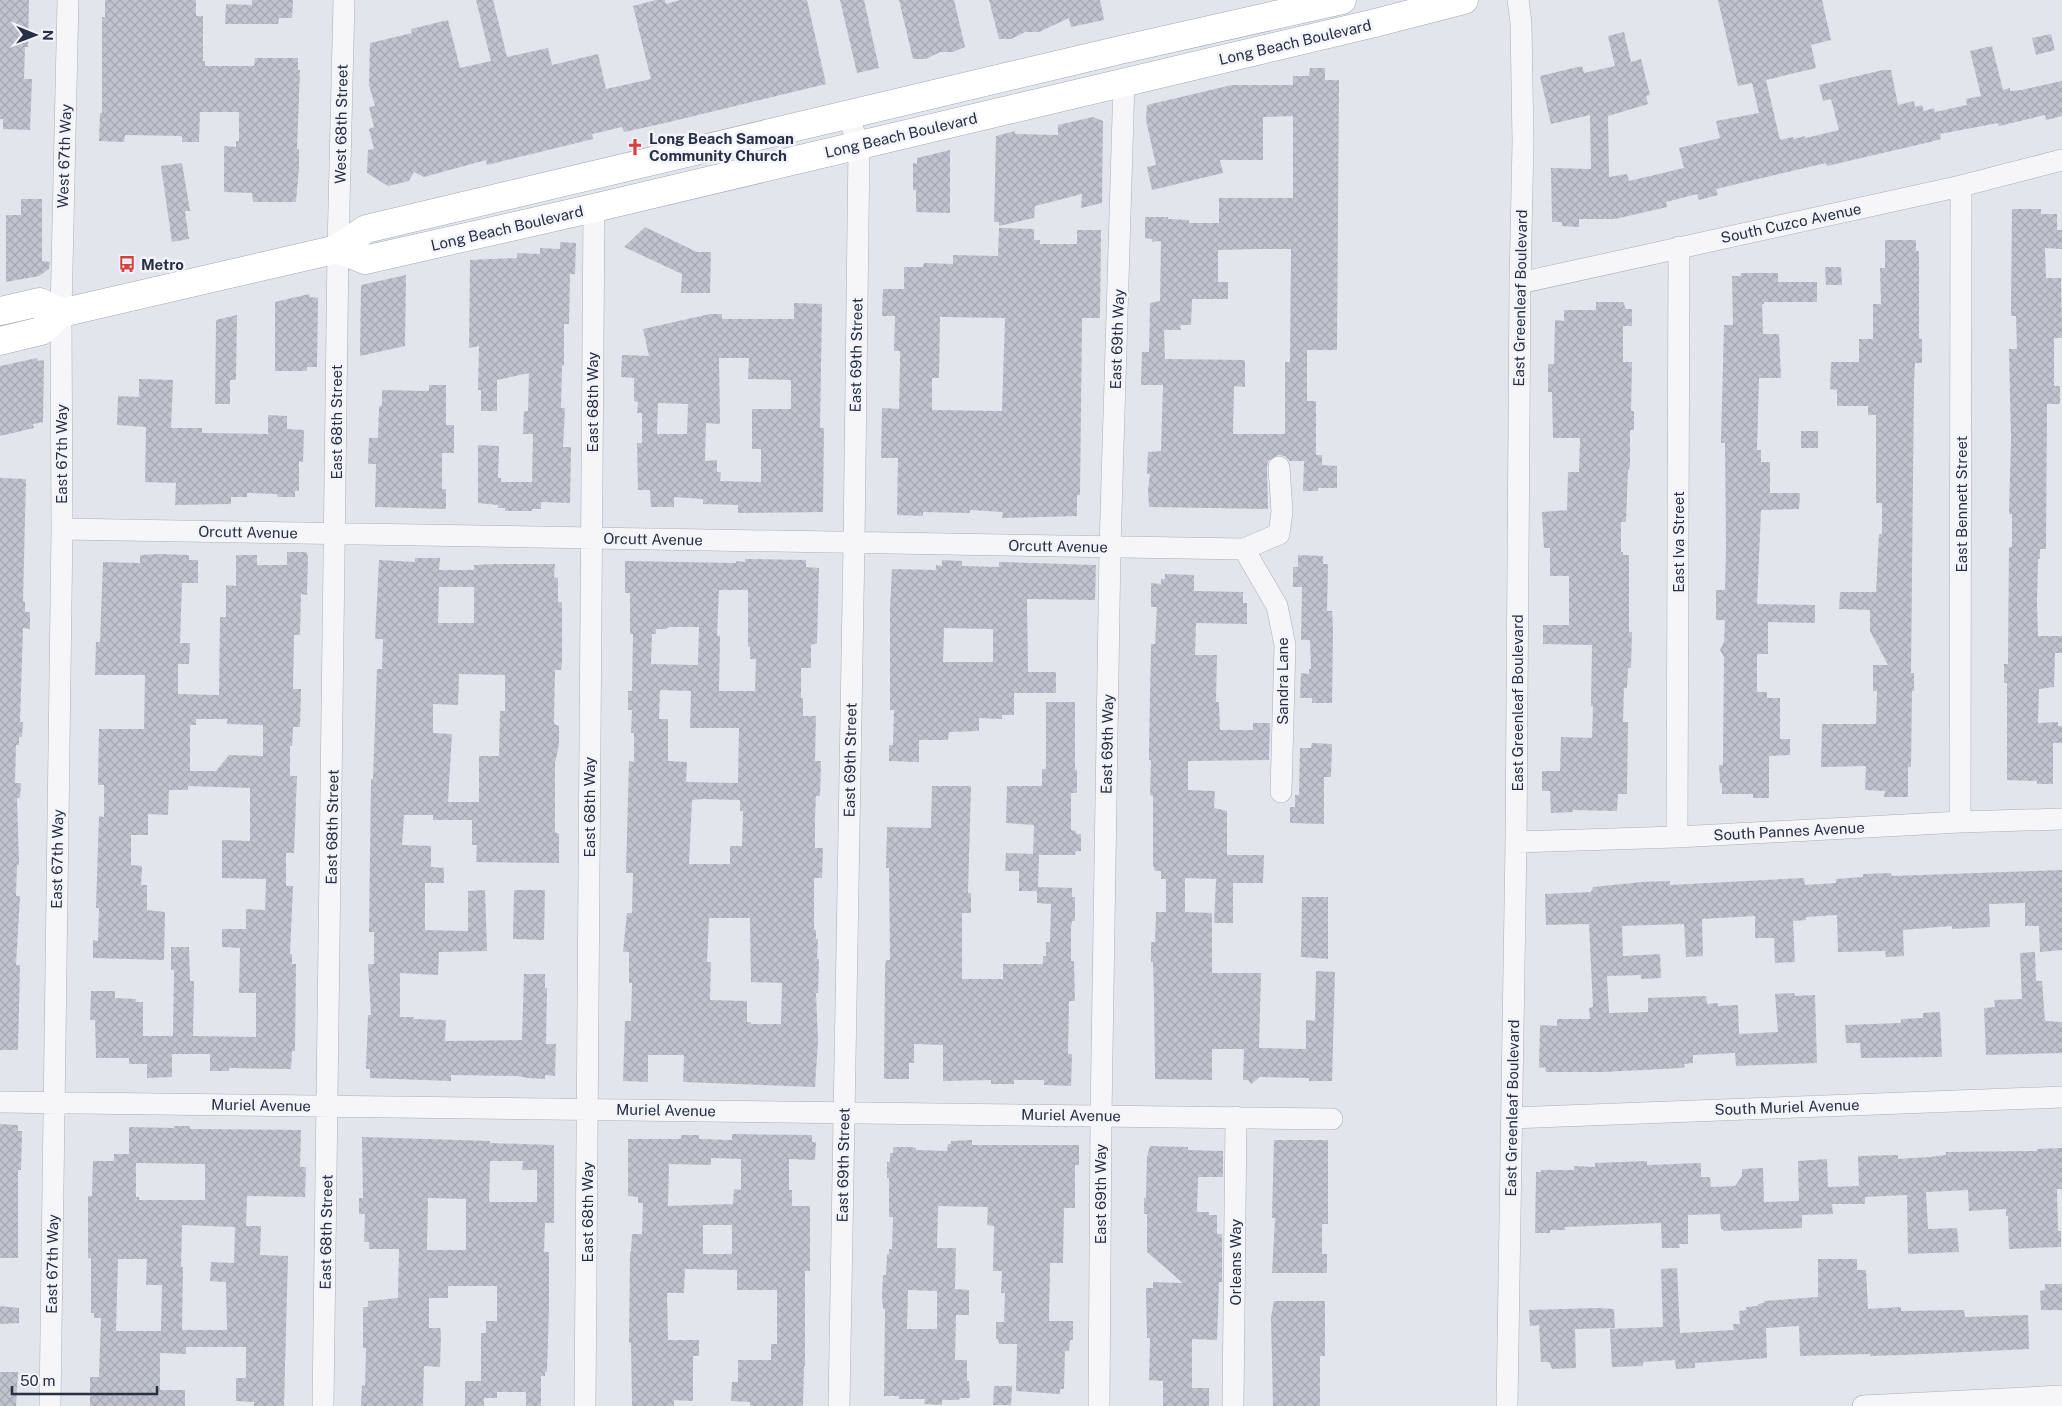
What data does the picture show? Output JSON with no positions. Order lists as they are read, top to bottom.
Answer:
{
  "streets": {
    "main road": ["Long Beach Boulevard"],
    "street": [
      "West 68th Street",
      "West 67th Way",
      "South Cuzco Avenue",
      "East Greenleaf Boulevard",
      "East 69th Way",
      "East 69th Street",
      "East 68th Way",
      "East 68th Street",
      "East 67th Way",
      "East Bennett Street",
      "Orcutt Avenue",
      "East Iva Street",
      "Sandra Lane",
      "South Pannes Avenue",
      "Muriel Avenue",
      "South Muriel Avenue",
      "Orleans Way"
    ]
  },
  "crossings": [
    ["Long Beach Boulevard", "West 68th Street"],
    ["Long Beach Boulevard", "West 67th Way"],
    ["Long Beach Boulevard", "East 69th Way"],
    ["Long Beach Boulevard", "East 69th Street"],
    ["Long Beach Boulevard", "East 68th Way"],
    ["Long Beach Boulevard", "East 68th Street"],
    ["Long Beach Boulevard", "East 67th Way"],
    ["West 68th Street", "East 68th Street"],
    ["West 67th Way", "East 67th Way"],
    ["South Cuzco Avenue", "East Greenleaf Boulevard"],
    ["South Cuzco Avenue", "East Bennett Street"],
    ["South Cuzco Avenue", "East Iva Street"],
    ["East Greenleaf Boulevard", "South Pannes Avenue"],
    ["East Greenleaf Boulevard", "South Muriel Avenue"],
    ["East 69th Way", "Orcutt Avenue"],
    ["East 69th Way", "Muriel Avenue"],
    ["East 69th Street", "Orcutt Avenue"],
    ["East 69th Street", "Muriel Avenue"],
    ["East 68th Way", "Orcutt Avenue"],
    ["East 68th Way", "Muriel Avenue"],
    ["East 68th Street", "Orcutt Avenue"],
    ["East 68th Street", "Muriel Avenue"],
    ["East 67th Way", "Orcutt Avenue"],
    ["East 67th Way", "Muriel Avenue"],
    ["East Bennett Street", "South Pannes Avenue"],
    ["Orcutt Avenue", "Sandra Lane"],
    ["East Iva Street", "South Pannes Avenue"],
    ["Muriel Avenue", "Orleans Way"]
  ],
  "places": {
    "church": ["Long Beach Samoan Community Church"],
    "bus stop": ["Metro"]
  },
  "scale_bar": "50 m",
  "north": "right"
}
